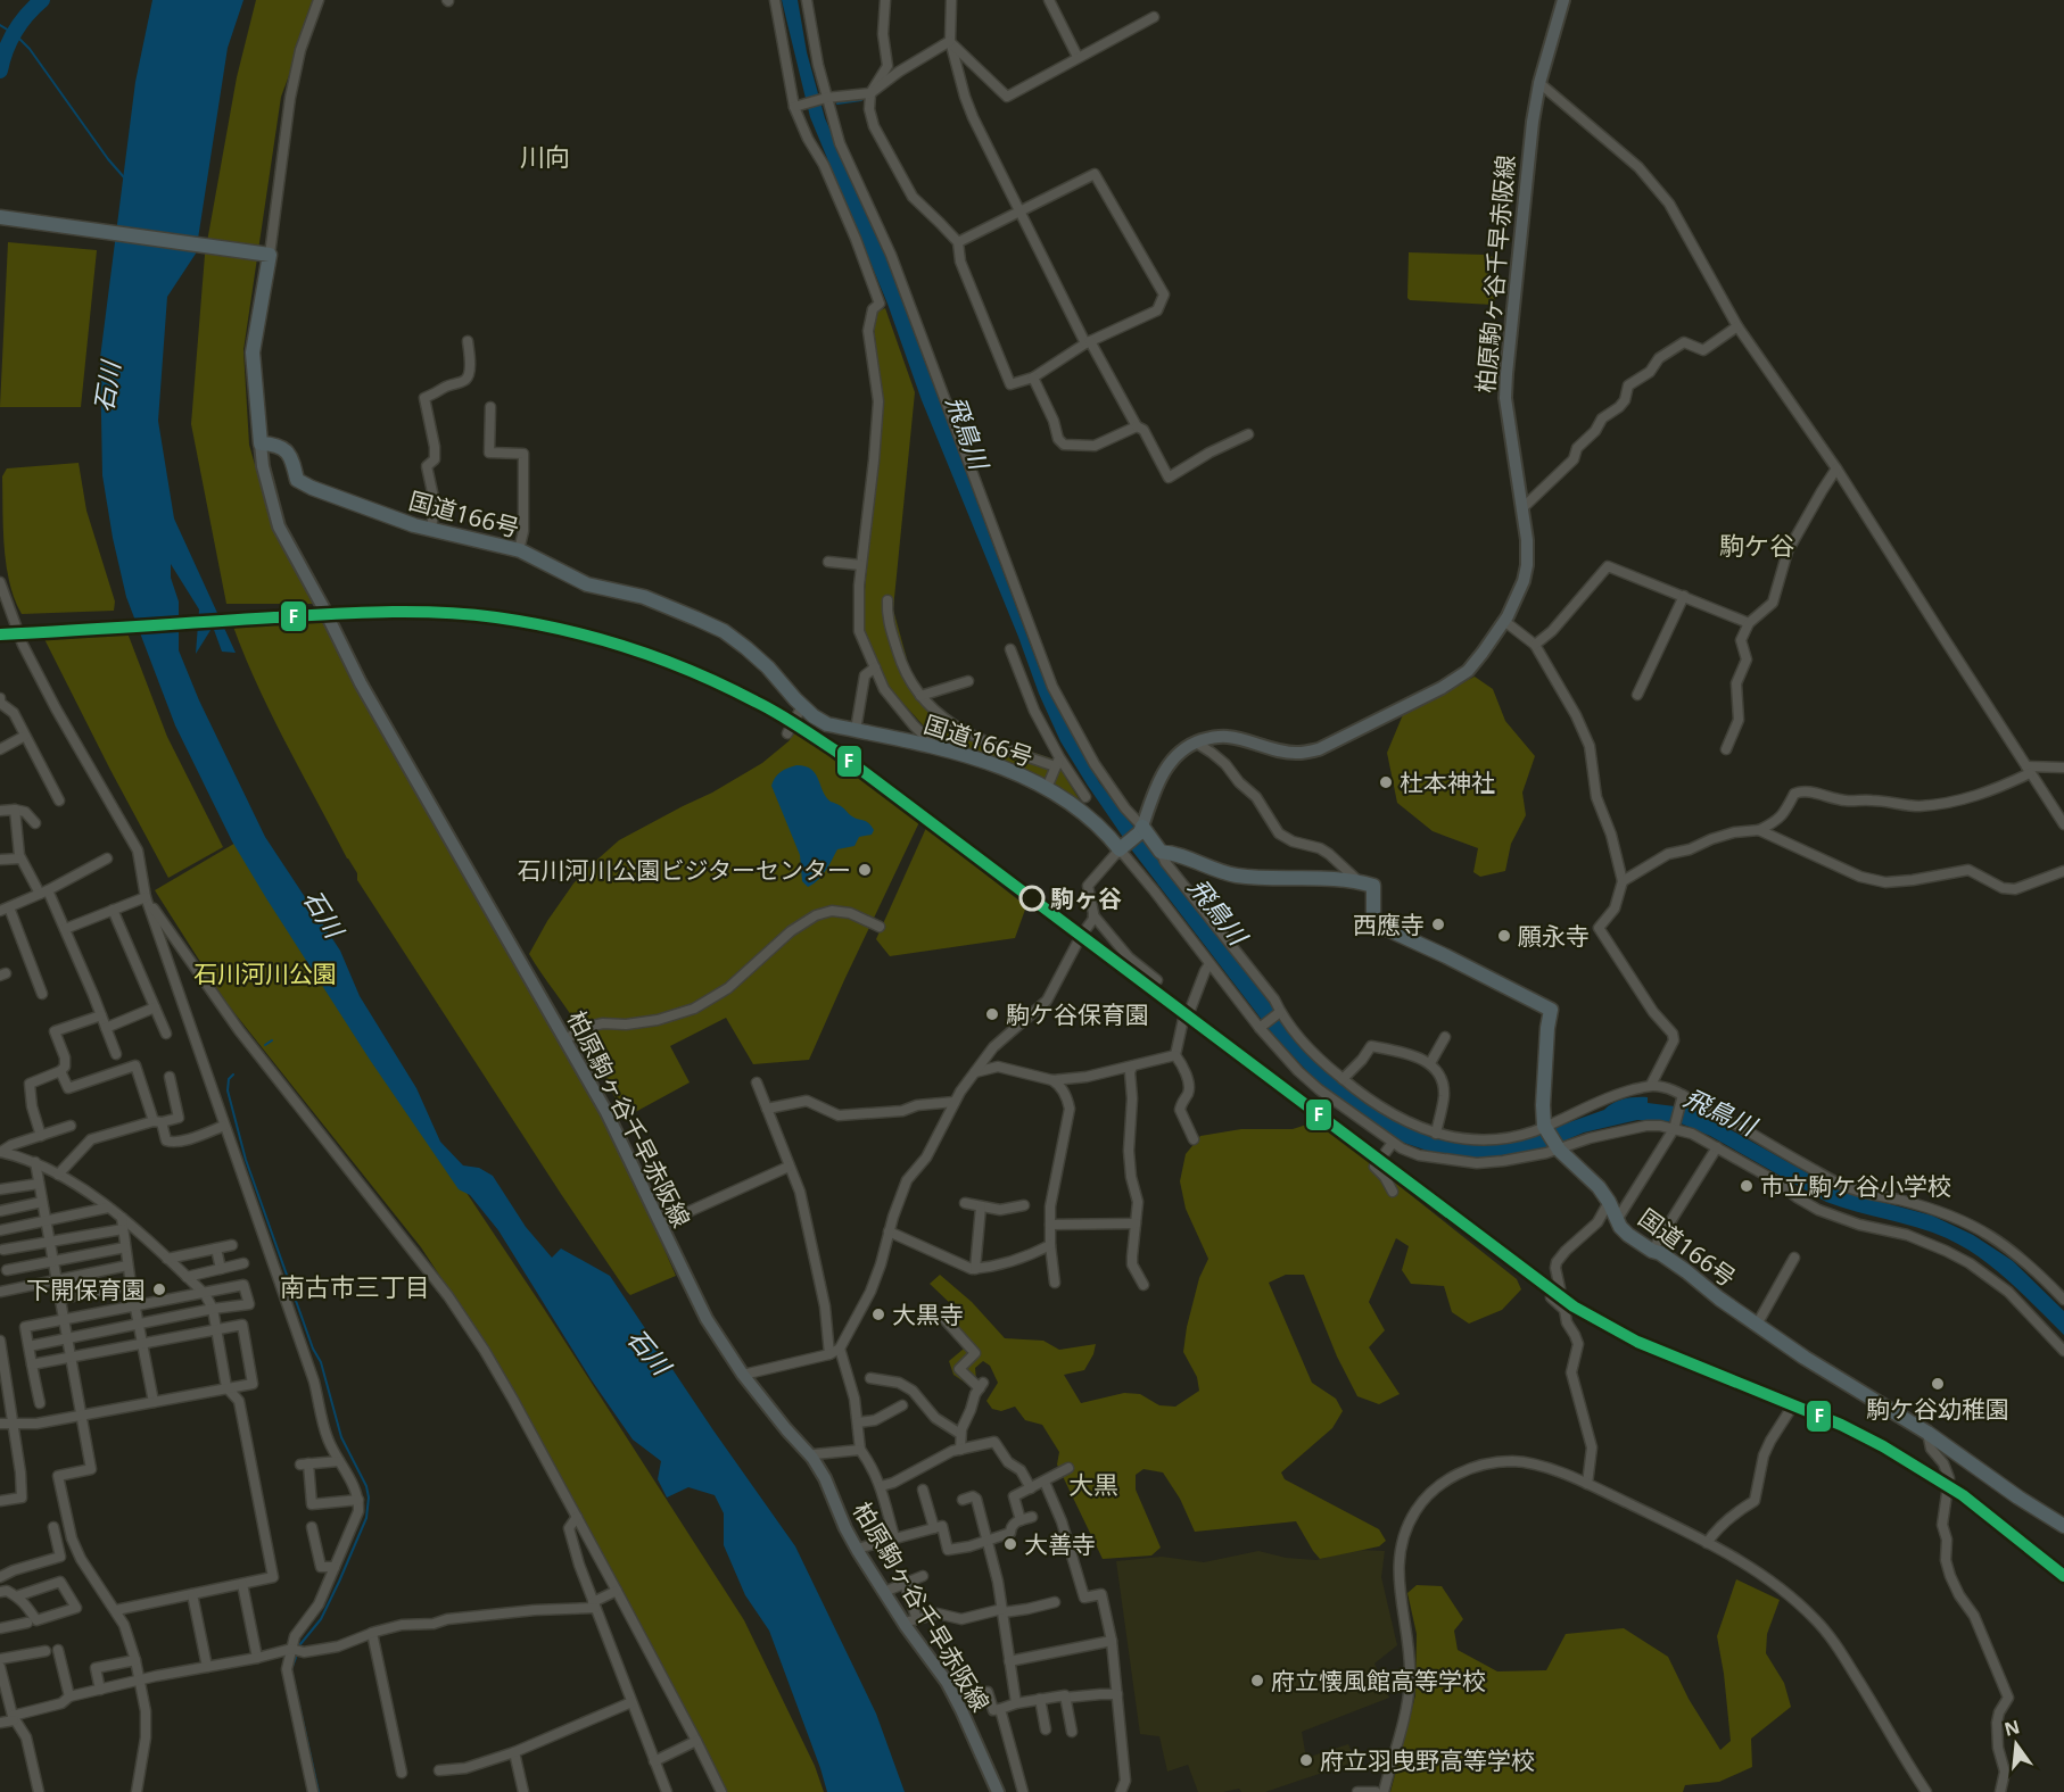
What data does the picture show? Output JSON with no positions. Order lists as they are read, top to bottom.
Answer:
{
  "streets": {
    "highway": ["国道166号"],
    "main road": ["柏原駒ヶ谷千早赤阪線"]
  },
  "crossings": [
    ["柏原駒ヶ谷千早赤阪線", "国道166号"]
  ],
  "districts": [
    "川向",
    "駒ケ谷",
    "南古市三丁目",
    "大黒"
  ],
  "water": ["石川", "飛鳥川"],
  "parks": ["石川河川公園"],
  "places": [
    "杜本神社",
    "石川河川公園ビジターセンター",
    "駒ヶ谷",
    "西應寺",
    "願永寺",
    "駒ケ谷保育園",
    "市立駒ケ谷小学校",
    "下開保育園",
    "大黒寺",
    "駒ケ谷幼稚園",
    "大善寺",
    "府立懐風館高等学校",
    "府立羽曳野高等学校"
  ],
  "lines": ["transit line F"],
  "north": "top"
}
